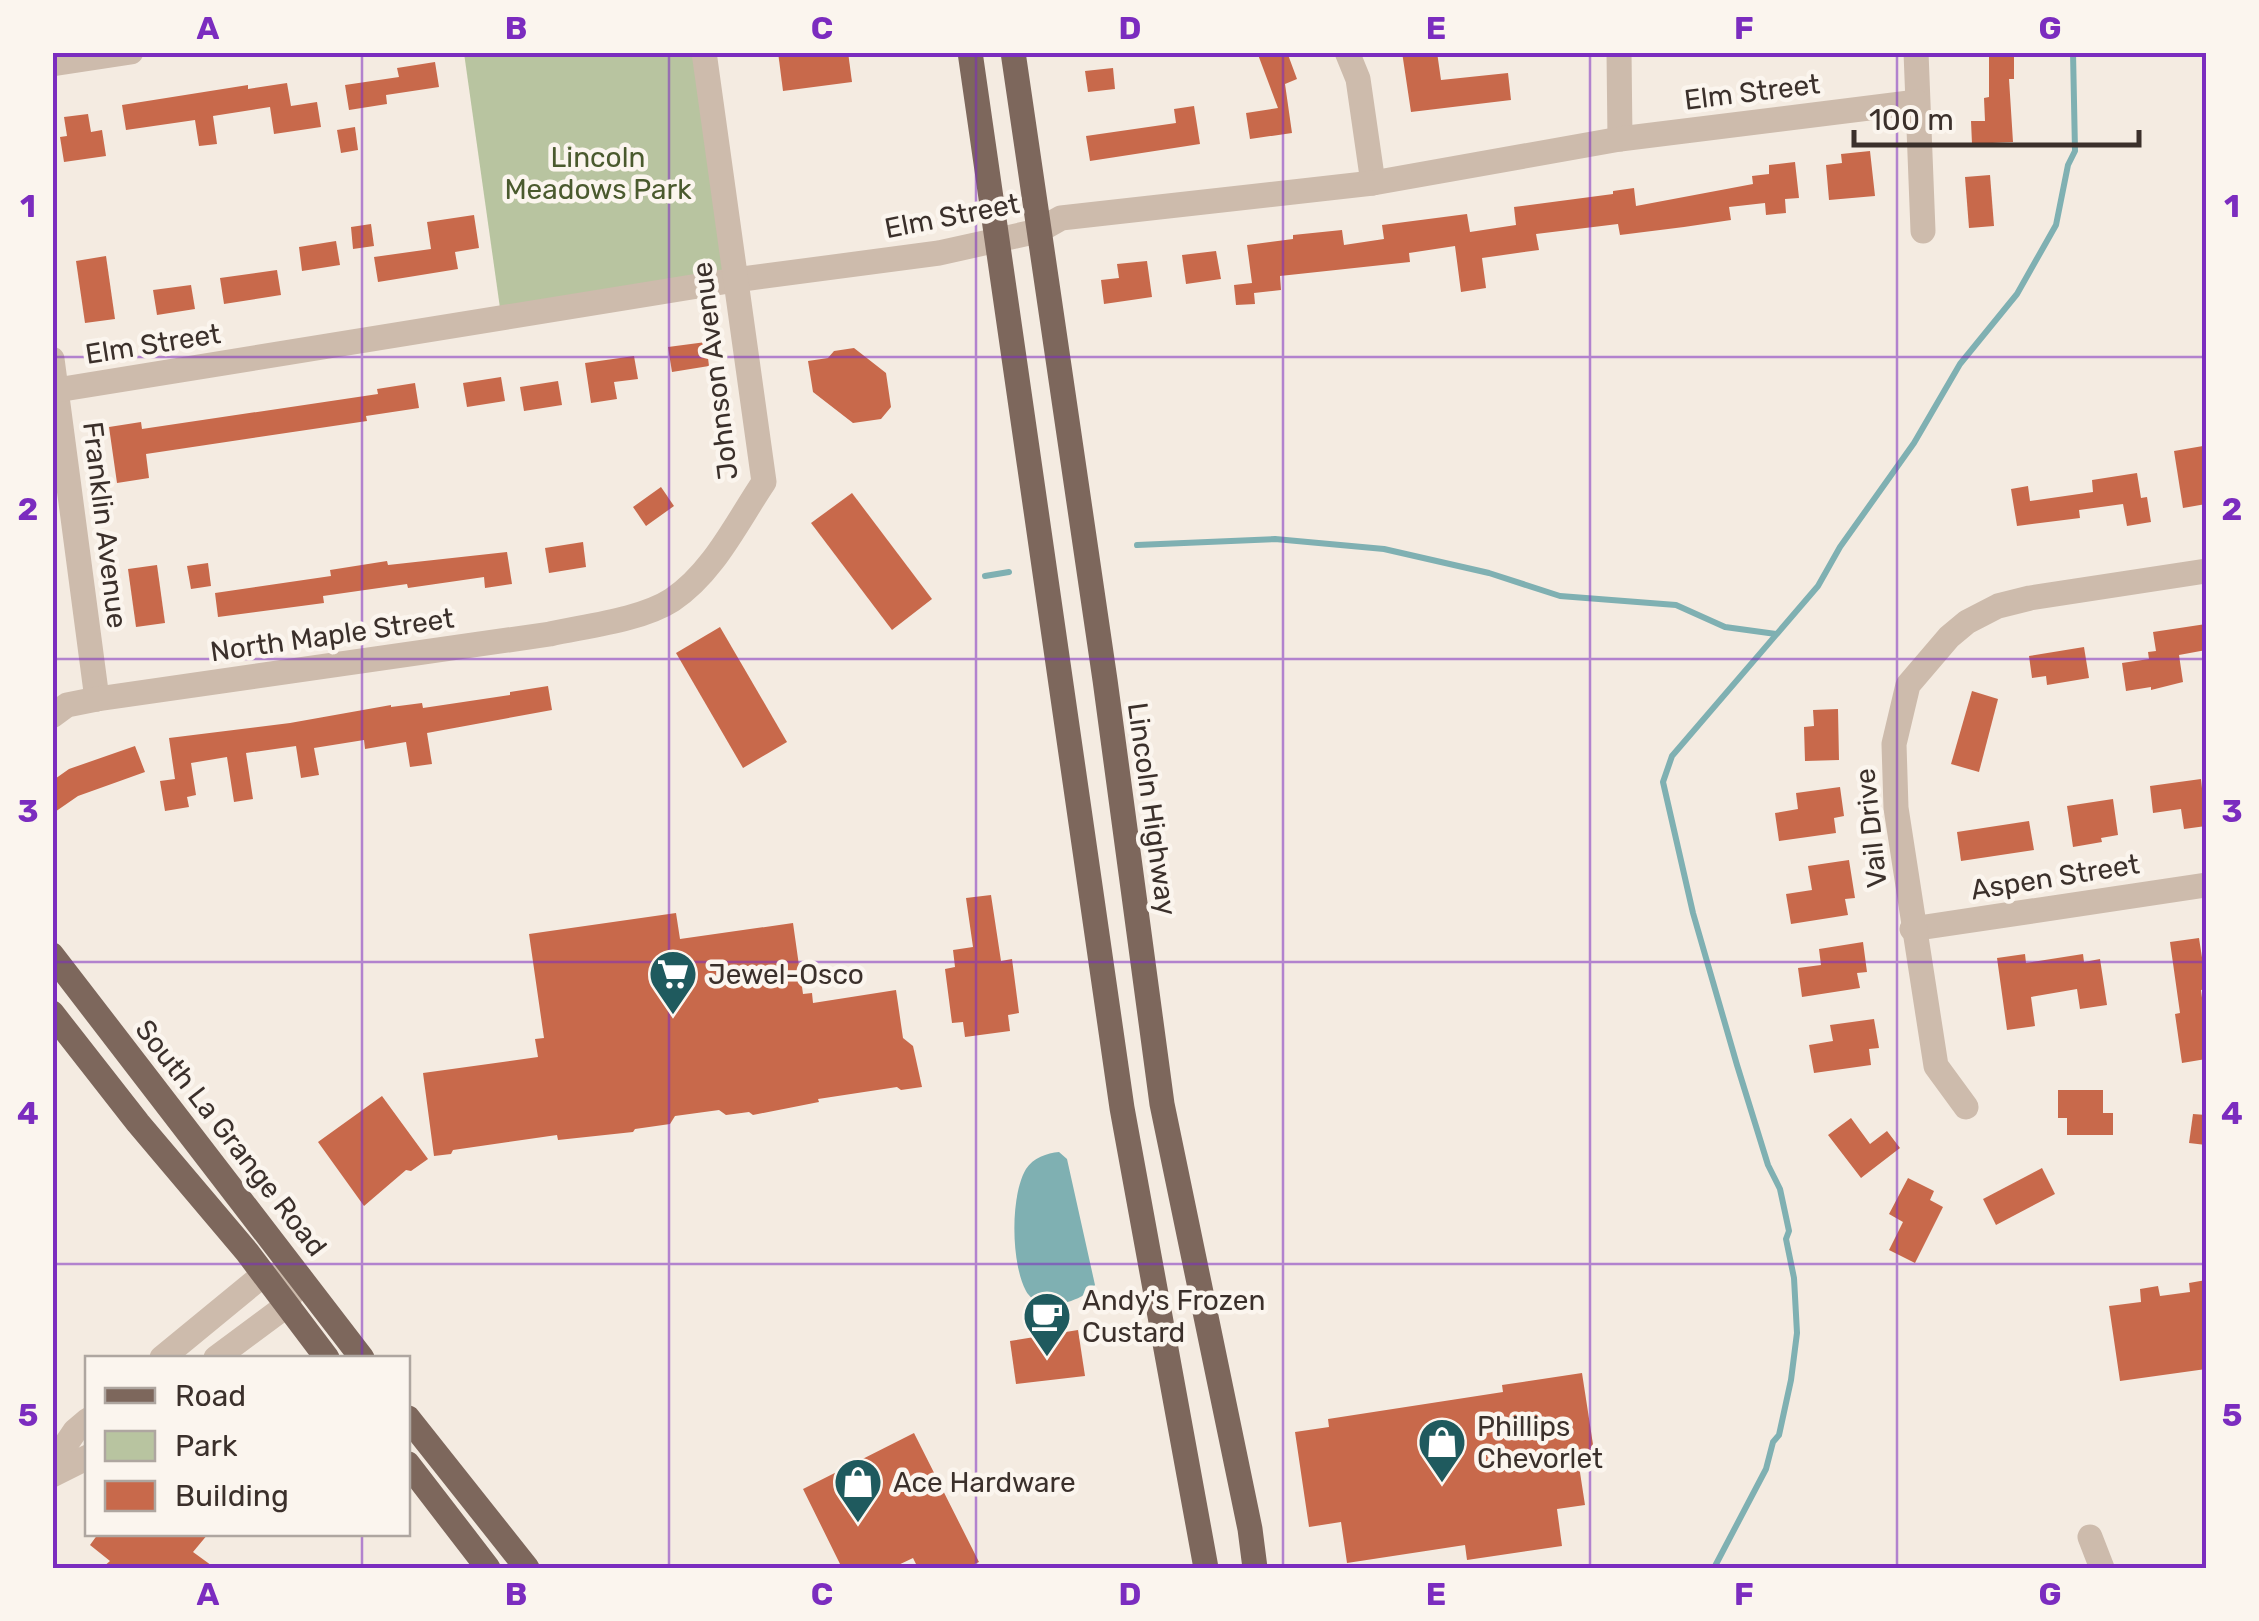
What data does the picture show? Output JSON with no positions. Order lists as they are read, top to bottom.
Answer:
{
  "streets": {
    "main road": ["Lincoln Highway", "South La Grange Road"],
    "street": [
      "Elm Street",
      "Johnson Avenue",
      "Franklin Avenue",
      "North Maple Street",
      "Vail Drive",
      "Aspen Street"
    ]
  },
  "crossings": [
    ["Elm Street", "Johnson Avenue"],
    ["Elm Street", "Franklin Avenue"],
    ["Elm Street", "Lincoln Highway"],
    ["Johnson Avenue", "North Maple Street"],
    ["Franklin Avenue", "North Maple Street"],
    ["Vail Drive", "Aspen Street"]
  ],
  "parks": ["Lincoln Meadows Park"],
  "places": {
    "supermarket": ["Jewel-Osco"],
    "cafe": ["Andy's Frozen Custard"],
    "shop": ["Phillips Chevorlet", "Ace Hardware"]
  },
  "legend": ["Road", "Park", "Building"],
  "scale_bar": "100 m",
  "grid": {
    "columns": [
      "A",
      "B",
      "C",
      "D",
      "E",
      "F",
      "G"
    ],
    "rows": [
      "1",
      "2",
      "3",
      "4",
      "5"
    ]
  }
}
